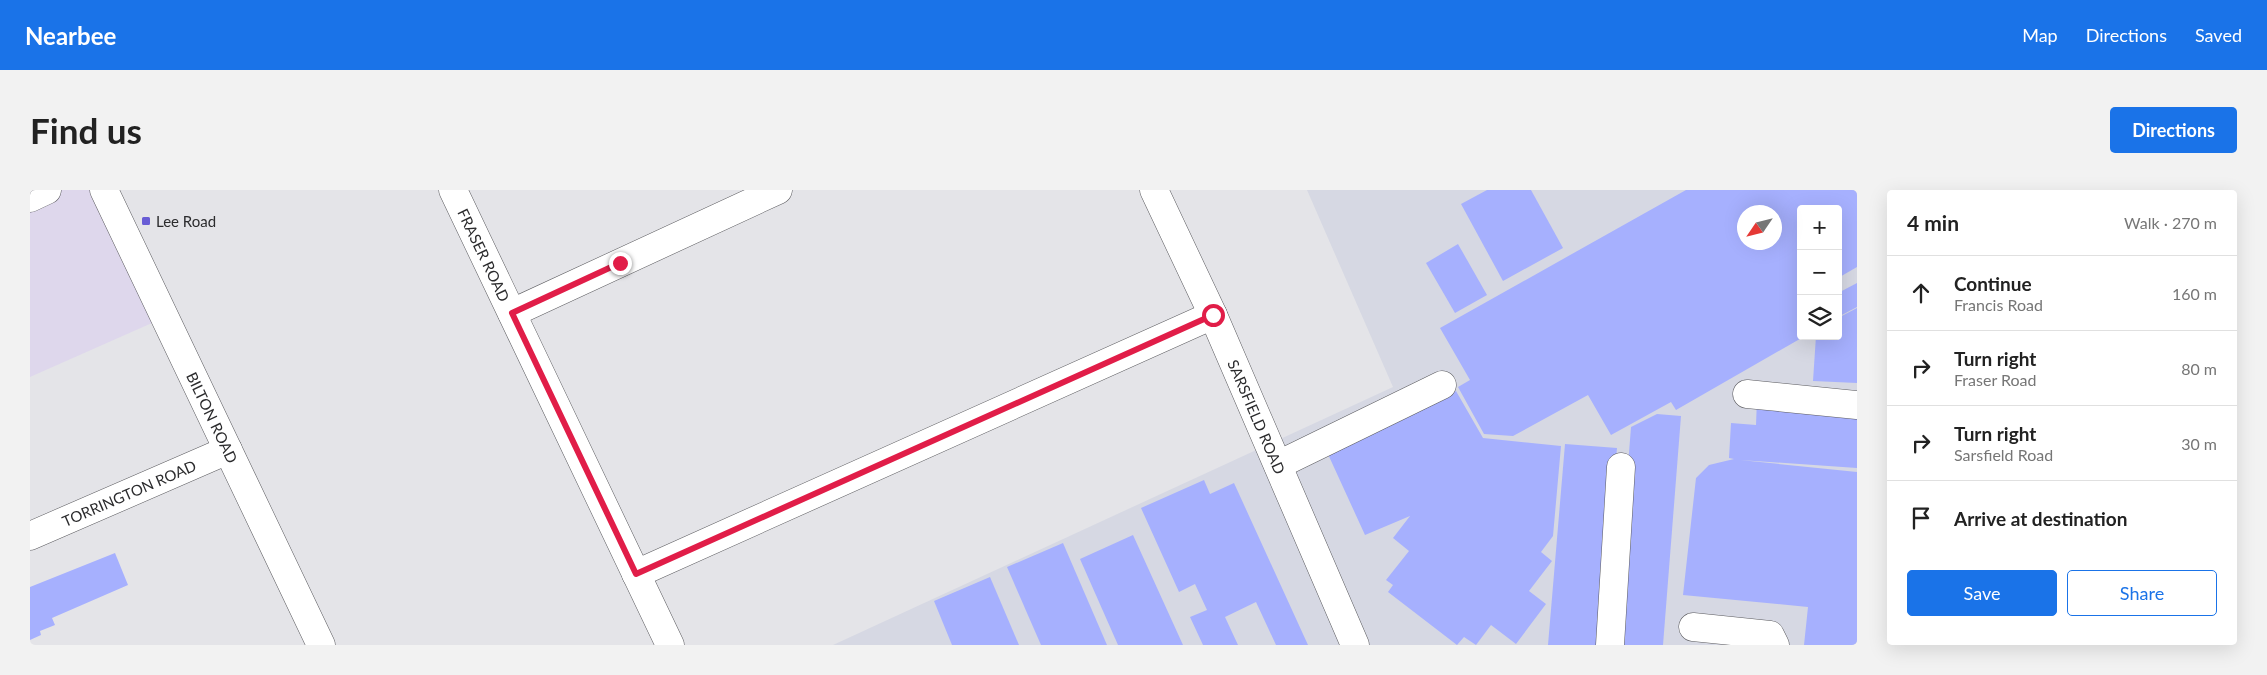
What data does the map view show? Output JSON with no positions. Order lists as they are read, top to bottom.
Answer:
{
  "streets": {
    "street": [
      "FRASER ROAD",
      "SARSFIELD ROAD",
      "BILTON ROAD",
      "TORRINGTON ROAD"
    ]
  },
  "crossings": [
    ["BILTON ROAD", "TORRINGTON ROAD"]
  ],
  "places": {
    "transit": ["Lee Road"]
  },
  "north": "bottom left",
  "page": {
    "header": "Nearbee",
    "nav": ["Map", "Directions", "Saved"],
    "buttons": [
      "Directions",
      ["Save", "Share"]
    ],
    "title": "Find us",
    "heading": ["4 min", "Walk · 270 m"],
    "map_buttons": ["+", "−"],
    "list": [
      ["Continue", "Francis Road", "160 m"],
      ["Turn right", "Fraser Road", "80 m"],
      ["Turn right", "Sarsfield Road", "30 m"],
      "Arrive at destination"
    ]
  }
}
